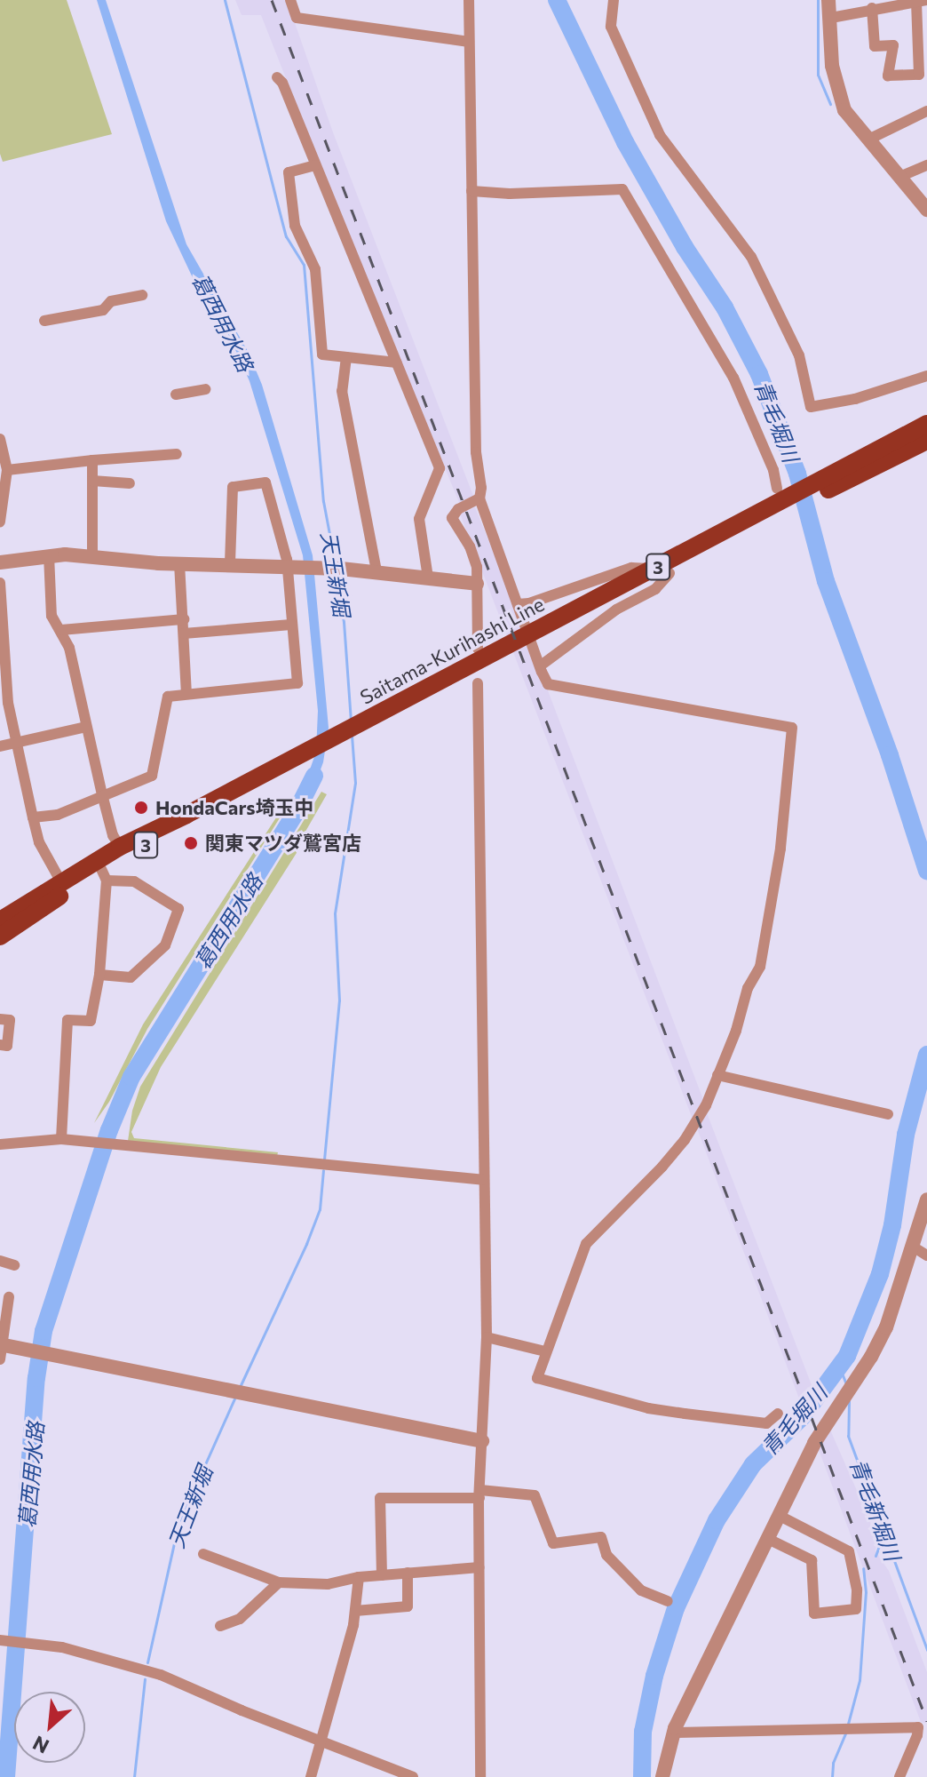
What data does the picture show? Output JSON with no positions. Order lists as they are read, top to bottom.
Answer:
{
  "streets": {
    "main road": ["3", "Saitama-Kurihashi Line"]
  },
  "water": [
    "葛西用水路",
    "青毛堀川",
    "天王新堀",
    "青毛新堀川"
  ],
  "places": ["HondaCars埼玉中", "関東マツダ鷲宮店"],
  "north": "bottom left"
}
